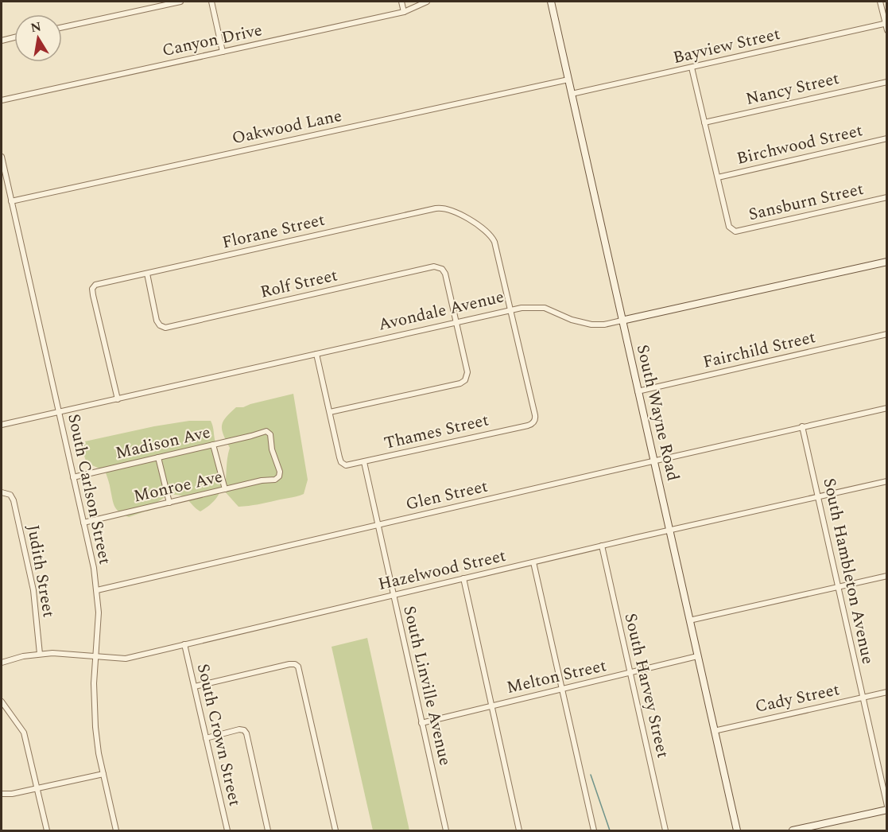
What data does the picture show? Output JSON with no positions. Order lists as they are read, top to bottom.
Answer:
{
  "streets": {
    "main road": ["Avondale Avenue", "South Wayne Road"],
    "street": [
      "Canyon Drive",
      "Bayview Street",
      "Nancy Street",
      "Oakwood Lane",
      "Birchwood Street",
      "Sansburn Street",
      "Florane Street",
      "Rolf Street",
      "Fairchild Street",
      "Thames Street",
      "Madison Ave",
      "Monroe Ave",
      "South Carlson Street",
      "Glen Street",
      "Hazelwood Street",
      "Judith Street",
      "South Hambleton Avenue",
      "Melton Street",
      "South Linville Avenue",
      "South Harvey Street",
      "Cady Street",
      "South Crown Street"
    ]
  },
  "crossings": [
    ["Bayview Street", "South Wayne Road"],
    ["Oakwood Lane", "South Wayne Road"],
    ["Oakwood Lane", "South Carlson Street"],
    ["Birchwood Street", "Sansburn Street"],
    ["Florane Street", "Rolf Street"],
    ["Florane Street", "Avondale Avenue"],
    ["Florane Street", "Thames Street"],
    ["Rolf Street", "Avondale Avenue"],
    ["Avondale Avenue", "South Wayne Road"],
    ["Avondale Avenue", "Thames Street"],
    ["Avondale Avenue", "South Carlson Street"],
    ["Fairchild Street", "South Wayne Road"],
    ["South Wayne Road", "Glen Street"],
    ["South Wayne Road", "Hazelwood Street"],
    ["South Wayne Road", "Melton Street"],
    ["South Wayne Road", "Cady Street"],
    ["Thames Street", "South Linville Avenue"],
    ["Madison Ave", "Monroe Ave"],
    ["Madison Ave", "South Carlson Street"],
    ["Monroe Ave", "South Carlson Street"],
    ["South Carlson Street", "Glen Street"],
    ["South Carlson Street", "Hazelwood Street"],
    ["Glen Street", "South Hambleton Avenue"],
    ["Glen Street", "South Linville Avenue"],
    ["Hazelwood Street", "Judith Street"],
    ["Hazelwood Street", "South Hambleton Avenue"],
    ["Hazelwood Street", "South Linville Avenue"],
    ["Hazelwood Street", "South Harvey Street"],
    ["Hazelwood Street", "South Crown Street"],
    ["South Hambleton Avenue", "Cady Street"],
    ["Melton Street", "South Linville Avenue"],
    ["Melton Street", "South Harvey Street"]
  ],
  "north": "top"
}
